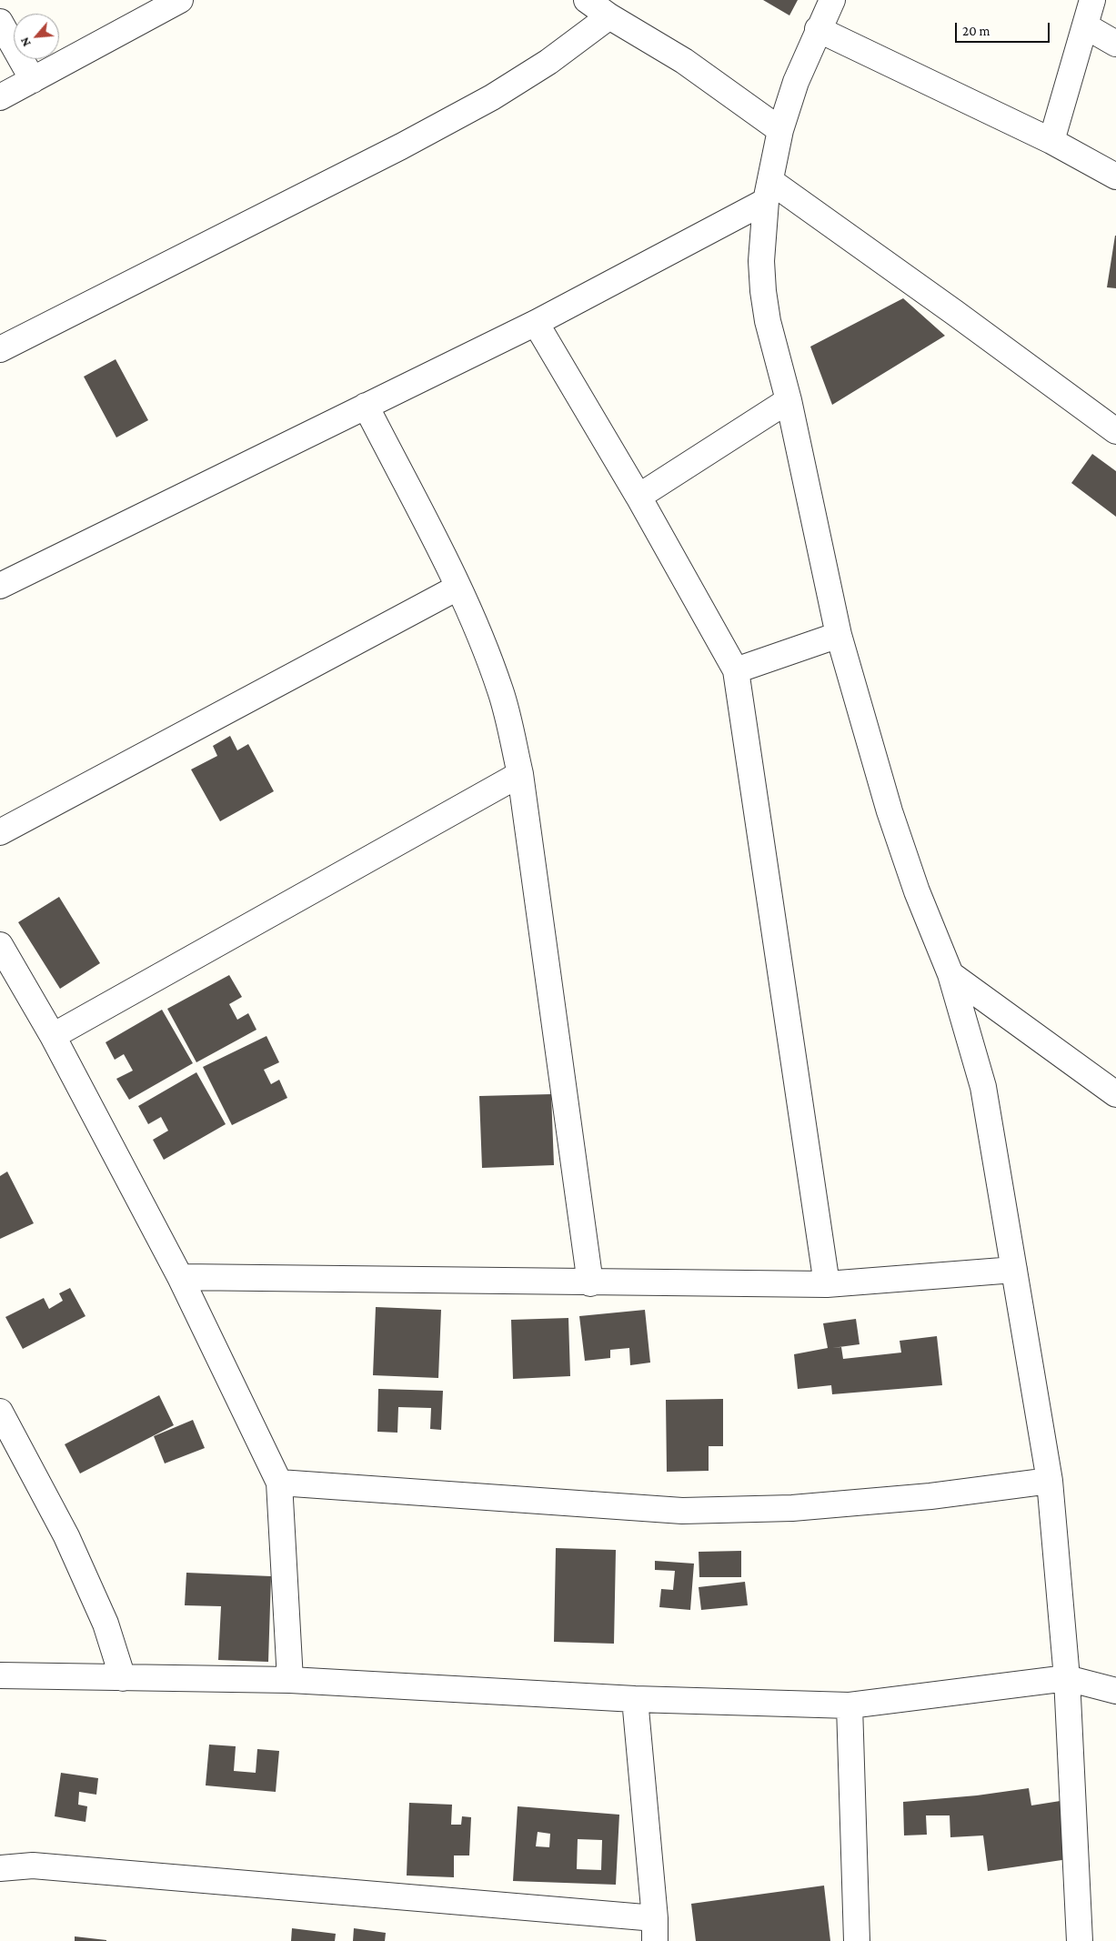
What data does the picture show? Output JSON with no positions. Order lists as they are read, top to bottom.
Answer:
{
  "scale_bar": "20 m",
  "north": "bottom left"
}
